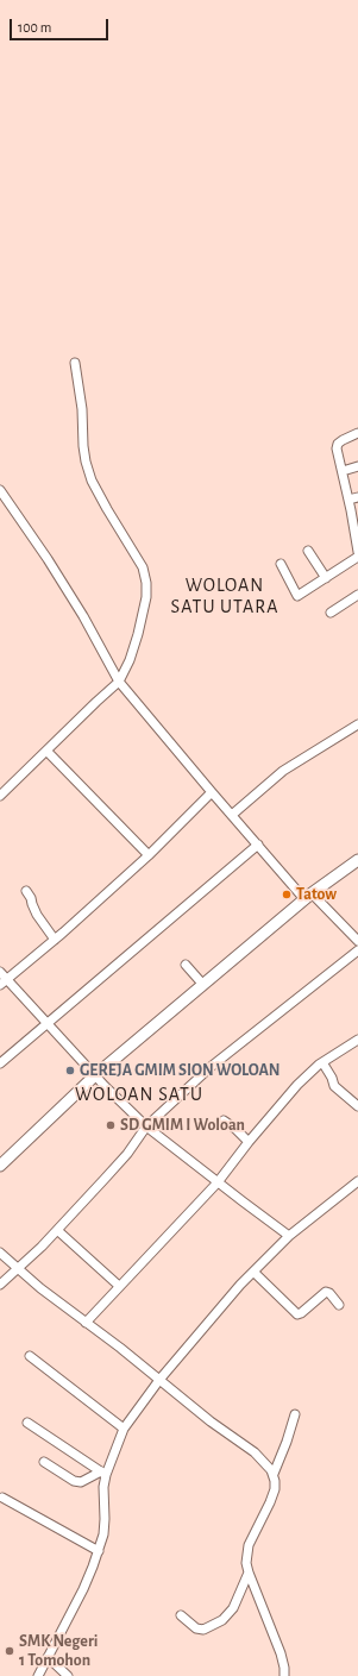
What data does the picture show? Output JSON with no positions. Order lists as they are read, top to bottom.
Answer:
{
  "districts": ["WOLOAN SATU UTARA", "WOLOAN SATU"],
  "places": [
    "Tatow",
    "GEREJA GMIM SION WOLOAN",
    "SD GMIM I Woloan",
    "SMK Negeri 1 Tomohon"
  ],
  "scale_bar": "100 m"
}
